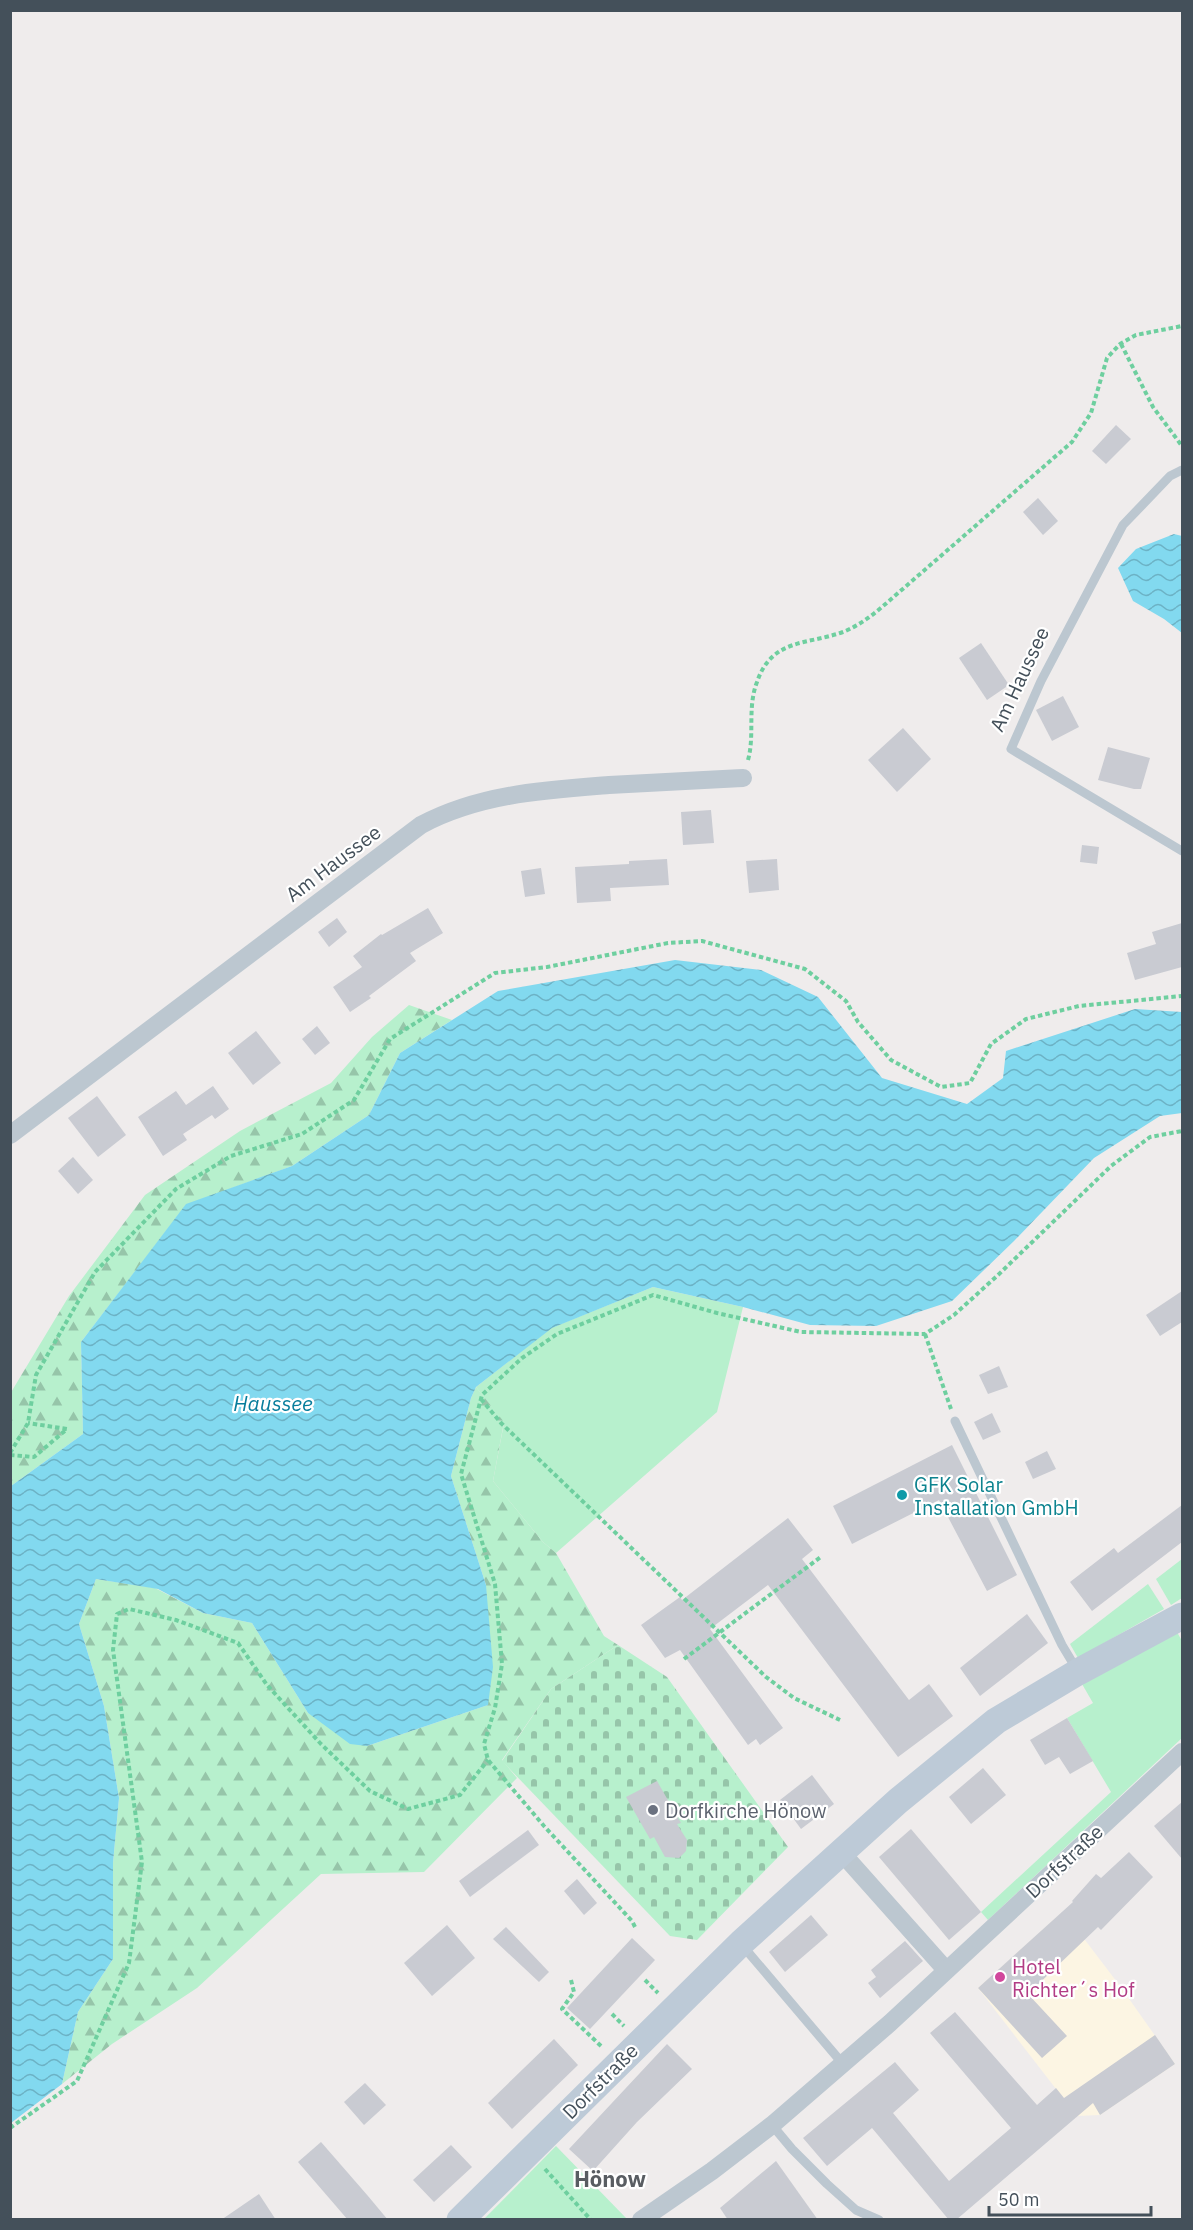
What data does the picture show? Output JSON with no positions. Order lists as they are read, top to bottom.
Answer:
{
  "streets": {
    "main road": ["Dorfstraße"],
    "street": ["Am Haussee"]
  },
  "districts": ["Hönow"],
  "water": ["Haussee"],
  "places": ["GFK Solar Installation GmbH", "Dorfkirche Hönow", "Hotel Richter´s Hof"],
  "scale_bar": "50 m"
}
